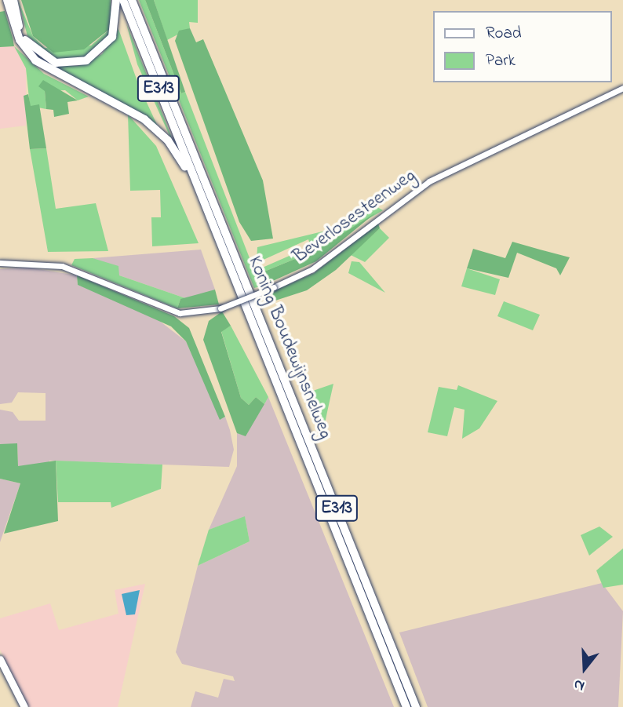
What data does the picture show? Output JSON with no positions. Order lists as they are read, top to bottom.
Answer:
{
  "streets": {
    "highway": ["E313", "Koning Boudewijnsnelweg"],
    "street": ["Beverlosesteenweg"]
  },
  "legend": ["Road", "Park"],
  "north": "bottom"
}
